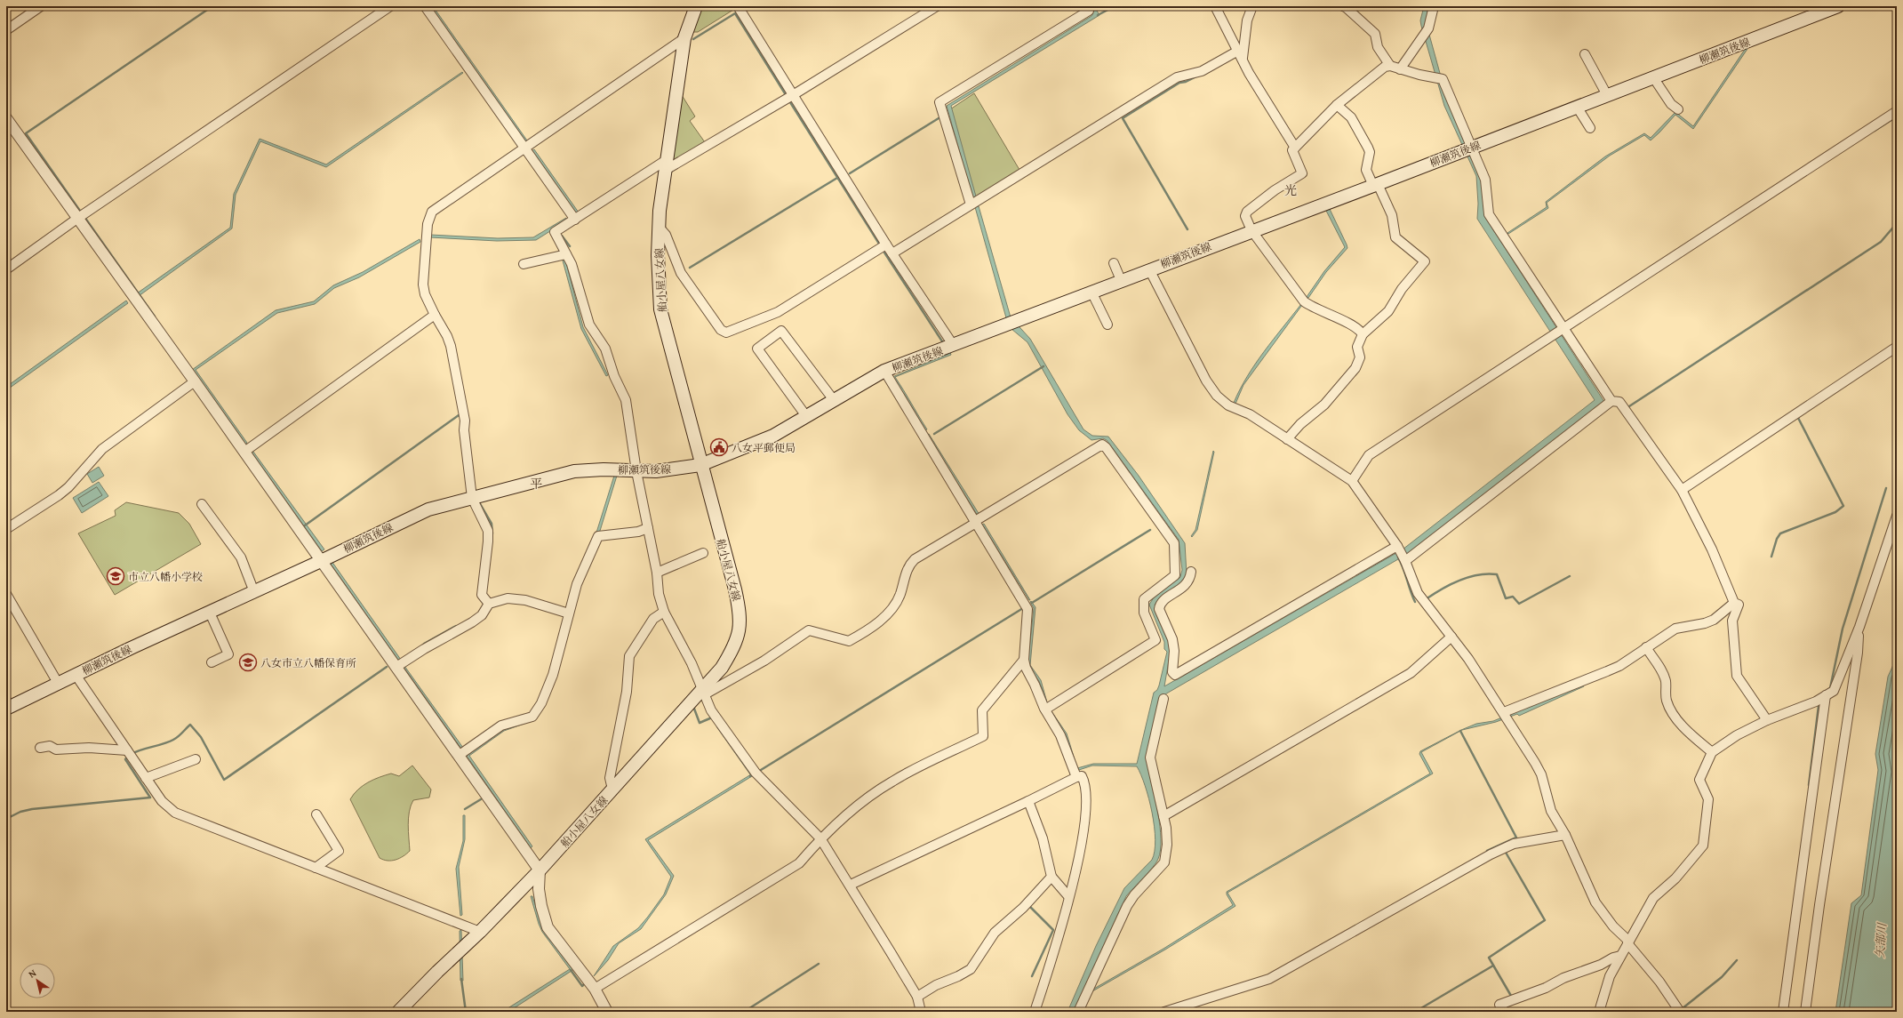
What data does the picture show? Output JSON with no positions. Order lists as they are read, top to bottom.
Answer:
{
  "streets": {
    "main road": ["柳瀬筑後線", "船小屋八女線"]
  },
  "crossings": [
    ["柳瀬筑後線", "船小屋八女線"]
  ],
  "districts": ["光", "平"],
  "water": ["矢部川"],
  "places": {
    "public building": ["八女平郵便局"],
    "school or university": ["市立八幡小学校", "八女市立八幡保育所"]
  },
  "north": "top left"
}
